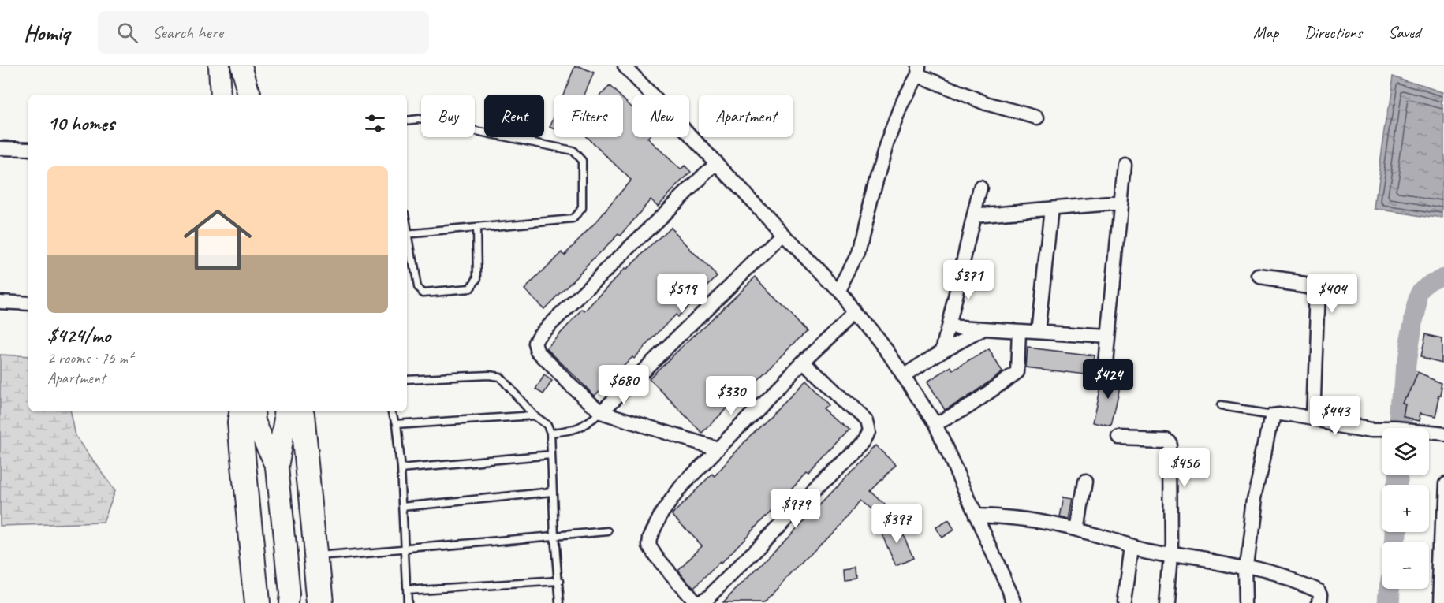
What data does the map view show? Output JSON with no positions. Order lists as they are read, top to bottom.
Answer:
{
  "page": {
    "header": "Homiq",
    "search": "Search here",
    "nav": ["Map", "Directions", "Saved"],
    "chip": [
      "Buy",
      "Rent",
      "Filters",
      "New",
      "Apartment"
    ],
    "heading": "10 homes",
    "list": [
      {
        "name": "$424/mo",
        "note": "2 rooms · 76 m² · Apartment"
      }
    ],
    "price": [
      "$371",
      "$519",
      "$404",
      "$424",
      "$680",
      "$330",
      "$443",
      "$456",
      "$979",
      "$397"
    ],
    "map_buttons": ["+", "−"]
  }
}
